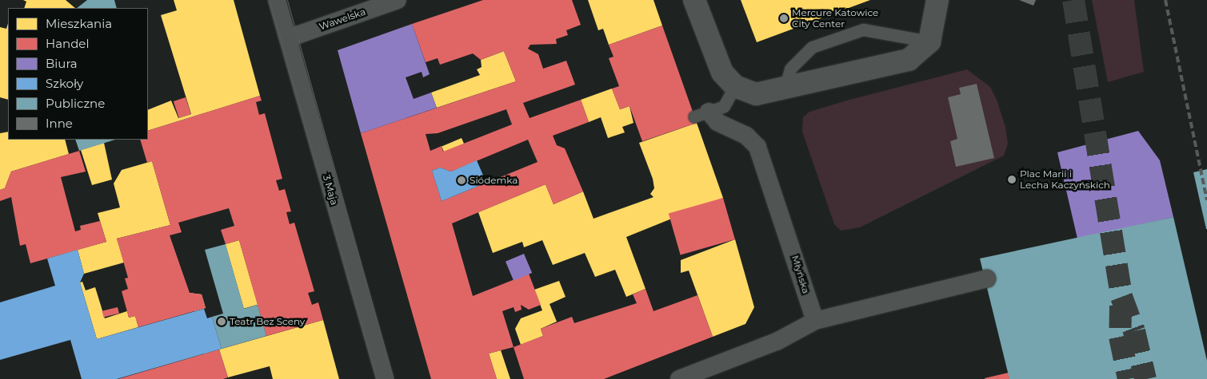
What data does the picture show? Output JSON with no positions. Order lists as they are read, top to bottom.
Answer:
{
  "streets": {
    "street": ["Wawelska", "3 Maja", "Młyńska"]
  },
  "crossings": [
    ["Wawelska", "3 Maja"]
  ],
  "places": [
    "Mercure Katowice City Center",
    "Plac Marii i Lecha Kaczyńskich",
    "Siódemka",
    "Teatr Bez Sceny"
  ],
  "legend": [
    "Mieszkania",
    "Handel",
    "Biura",
    "Szkoły",
    "Publiczne",
    "Inne"
  ]
}
